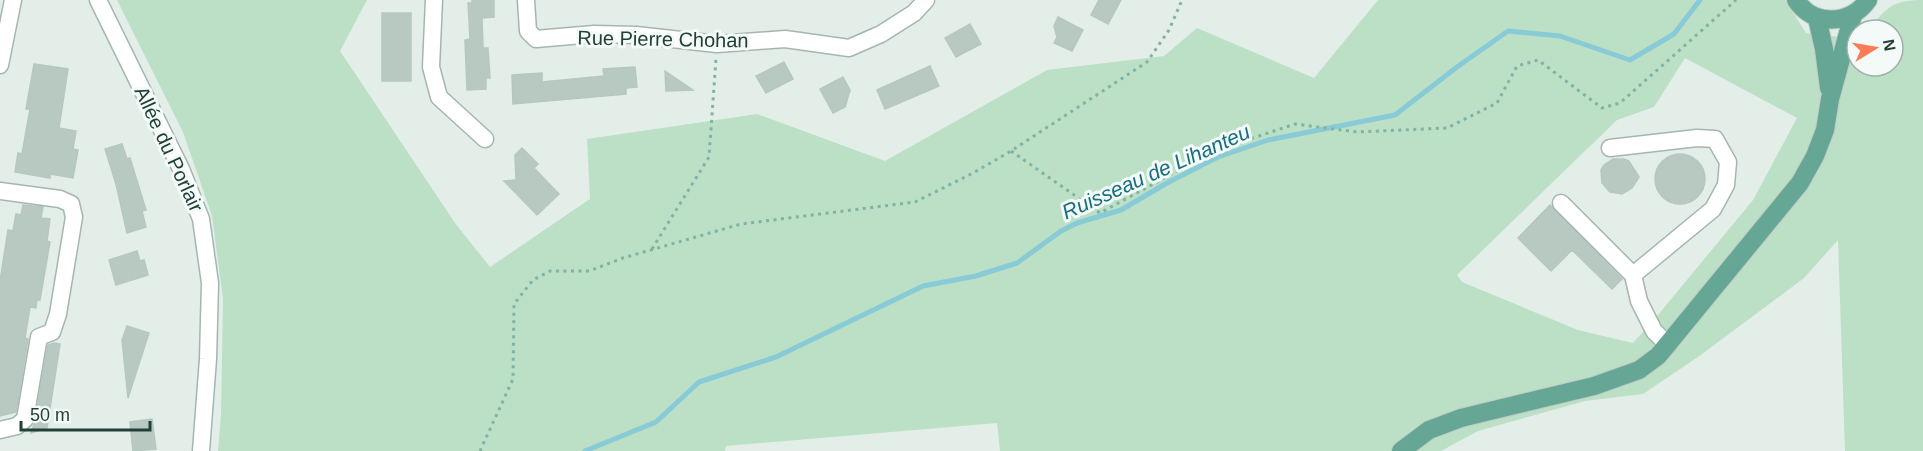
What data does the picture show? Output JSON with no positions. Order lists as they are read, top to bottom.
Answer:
{
  "streets": {
    "street": ["Rue Pierre Chohan", "Allée du Porlair"]
  },
  "water": ["Ruisseau de Lihanteu"],
  "scale_bar": "50 m",
  "north": "right"
}
